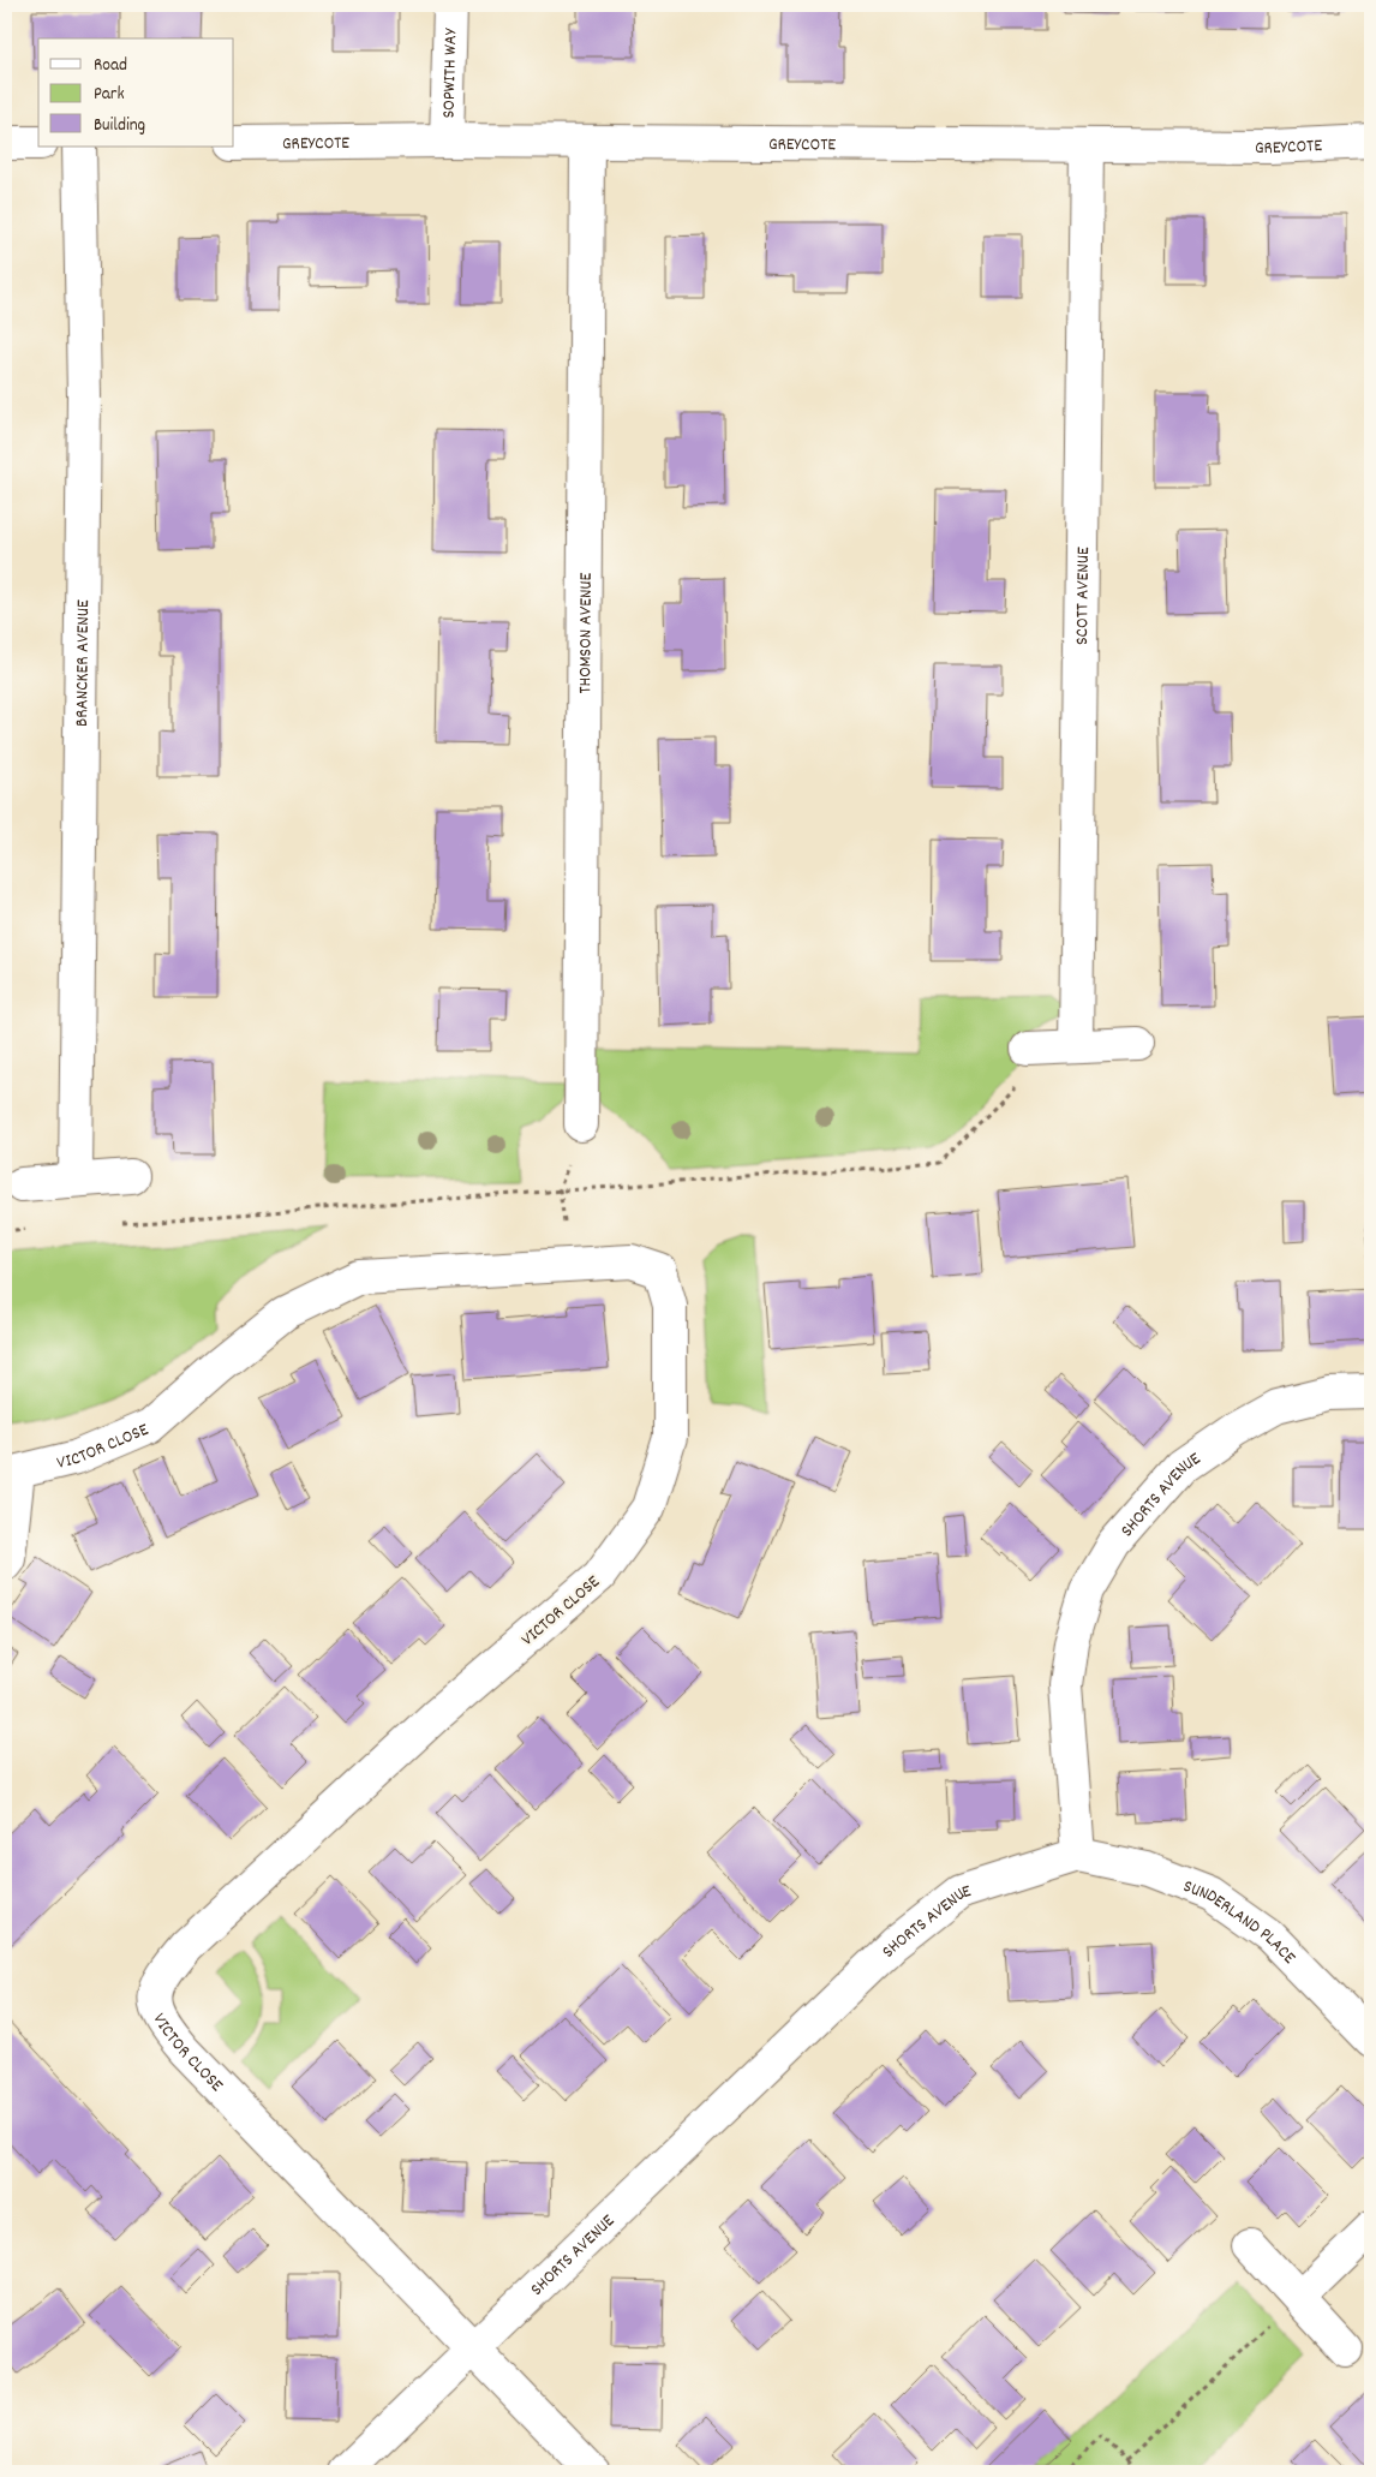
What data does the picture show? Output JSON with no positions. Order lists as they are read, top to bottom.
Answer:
{
  "streets": {
    "street": [
      "SOPWITH WAY",
      "GREYCOTE",
      "SCOTT AVENUE",
      "THOMSON AVENUE",
      "BRANCKER AVENUE",
      "VICTOR CLOSE",
      "SHORTS AVENUE",
      "SUNDERLAND PLACE"
    ]
  },
  "crossings": [
    ["SOPWITH WAY", "GREYCOTE"],
    ["GREYCOTE", "SCOTT AVENUE"],
    ["GREYCOTE", "THOMSON AVENUE"],
    ["VICTOR CLOSE", "SHORTS AVENUE"],
    ["SHORTS AVENUE", "SUNDERLAND PLACE"]
  ],
  "legend": ["Road", "Park", "Building"]
}
